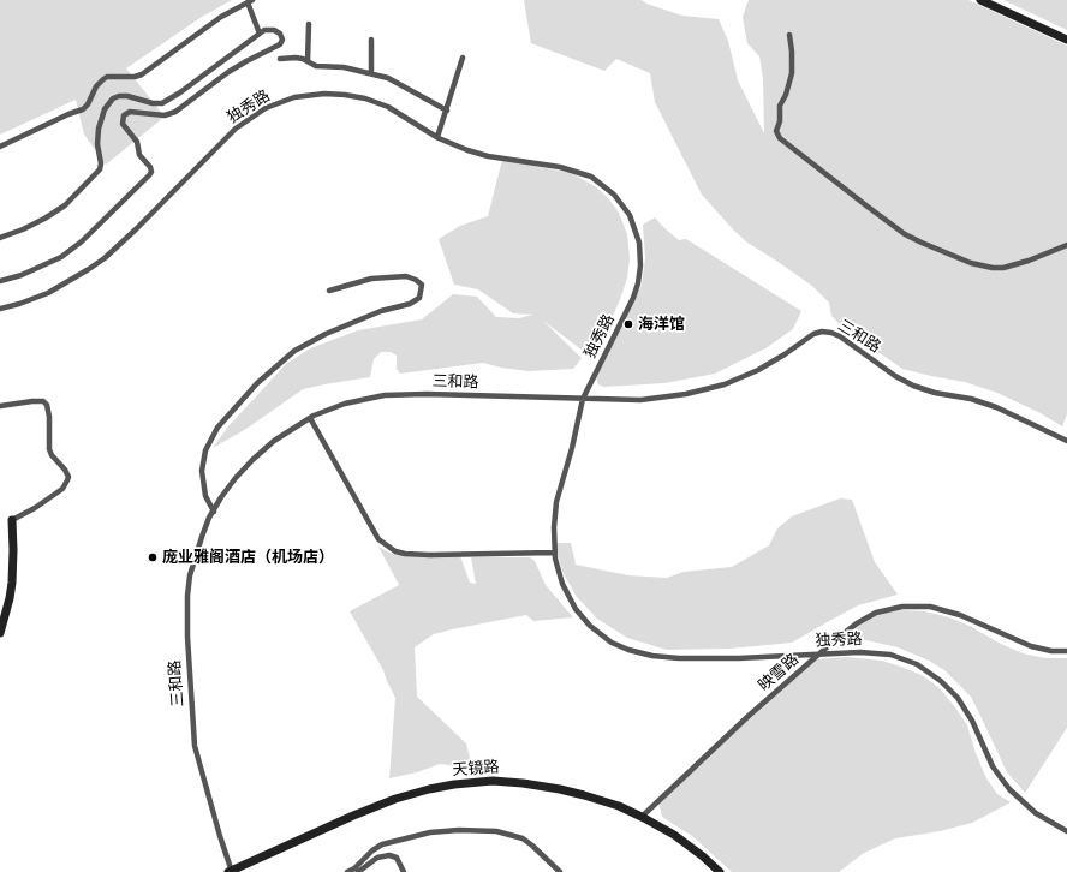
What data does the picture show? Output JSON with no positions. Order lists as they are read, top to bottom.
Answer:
{
  "streets": {
    "street": [
      "独秀路",
      "三和路",
      "映雪路",
      "天镜路"
    ]
  },
  "crossings": [
    ["独秀路", "三和路"],
    ["独秀路", "映雪路"],
    ["三和路", "天镜路"],
    ["映雪路", "天镜路"]
  ],
  "places": ["海洋馆", "庞业雅阁酒店（机场店）"]
}
